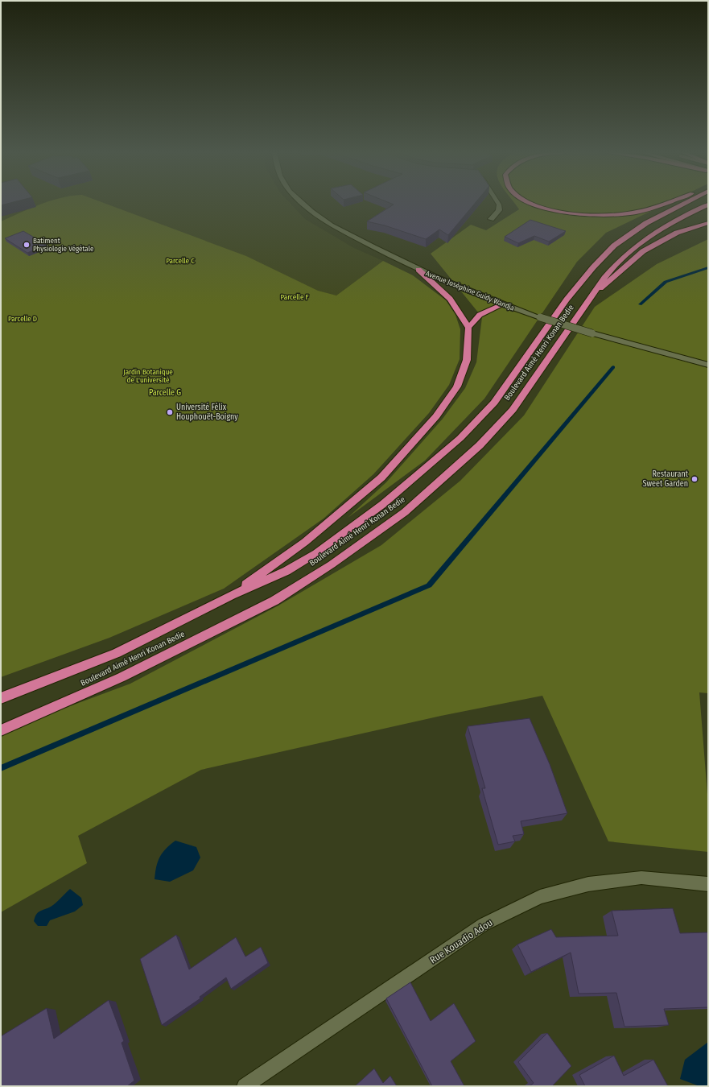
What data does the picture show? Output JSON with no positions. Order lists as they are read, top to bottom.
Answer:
{
  "streets": {
    "highway": ["Boulevard Aimé Henri Konan Bedie"],
    "street": ["Avenue Joséphine Guidy Wandja", "Rue Kouadio Adou"]
  },
  "parks": [
    "Parcelle C",
    "Parcelle F",
    "Parcelle D",
    "Jardin Botanique de L'université",
    "Parcelle G"
  ],
  "places": ["Batiment Physiologie Végétale", "Université Félix Houphouët-Boigny", "Restaurant Sweet Garden"]
}
